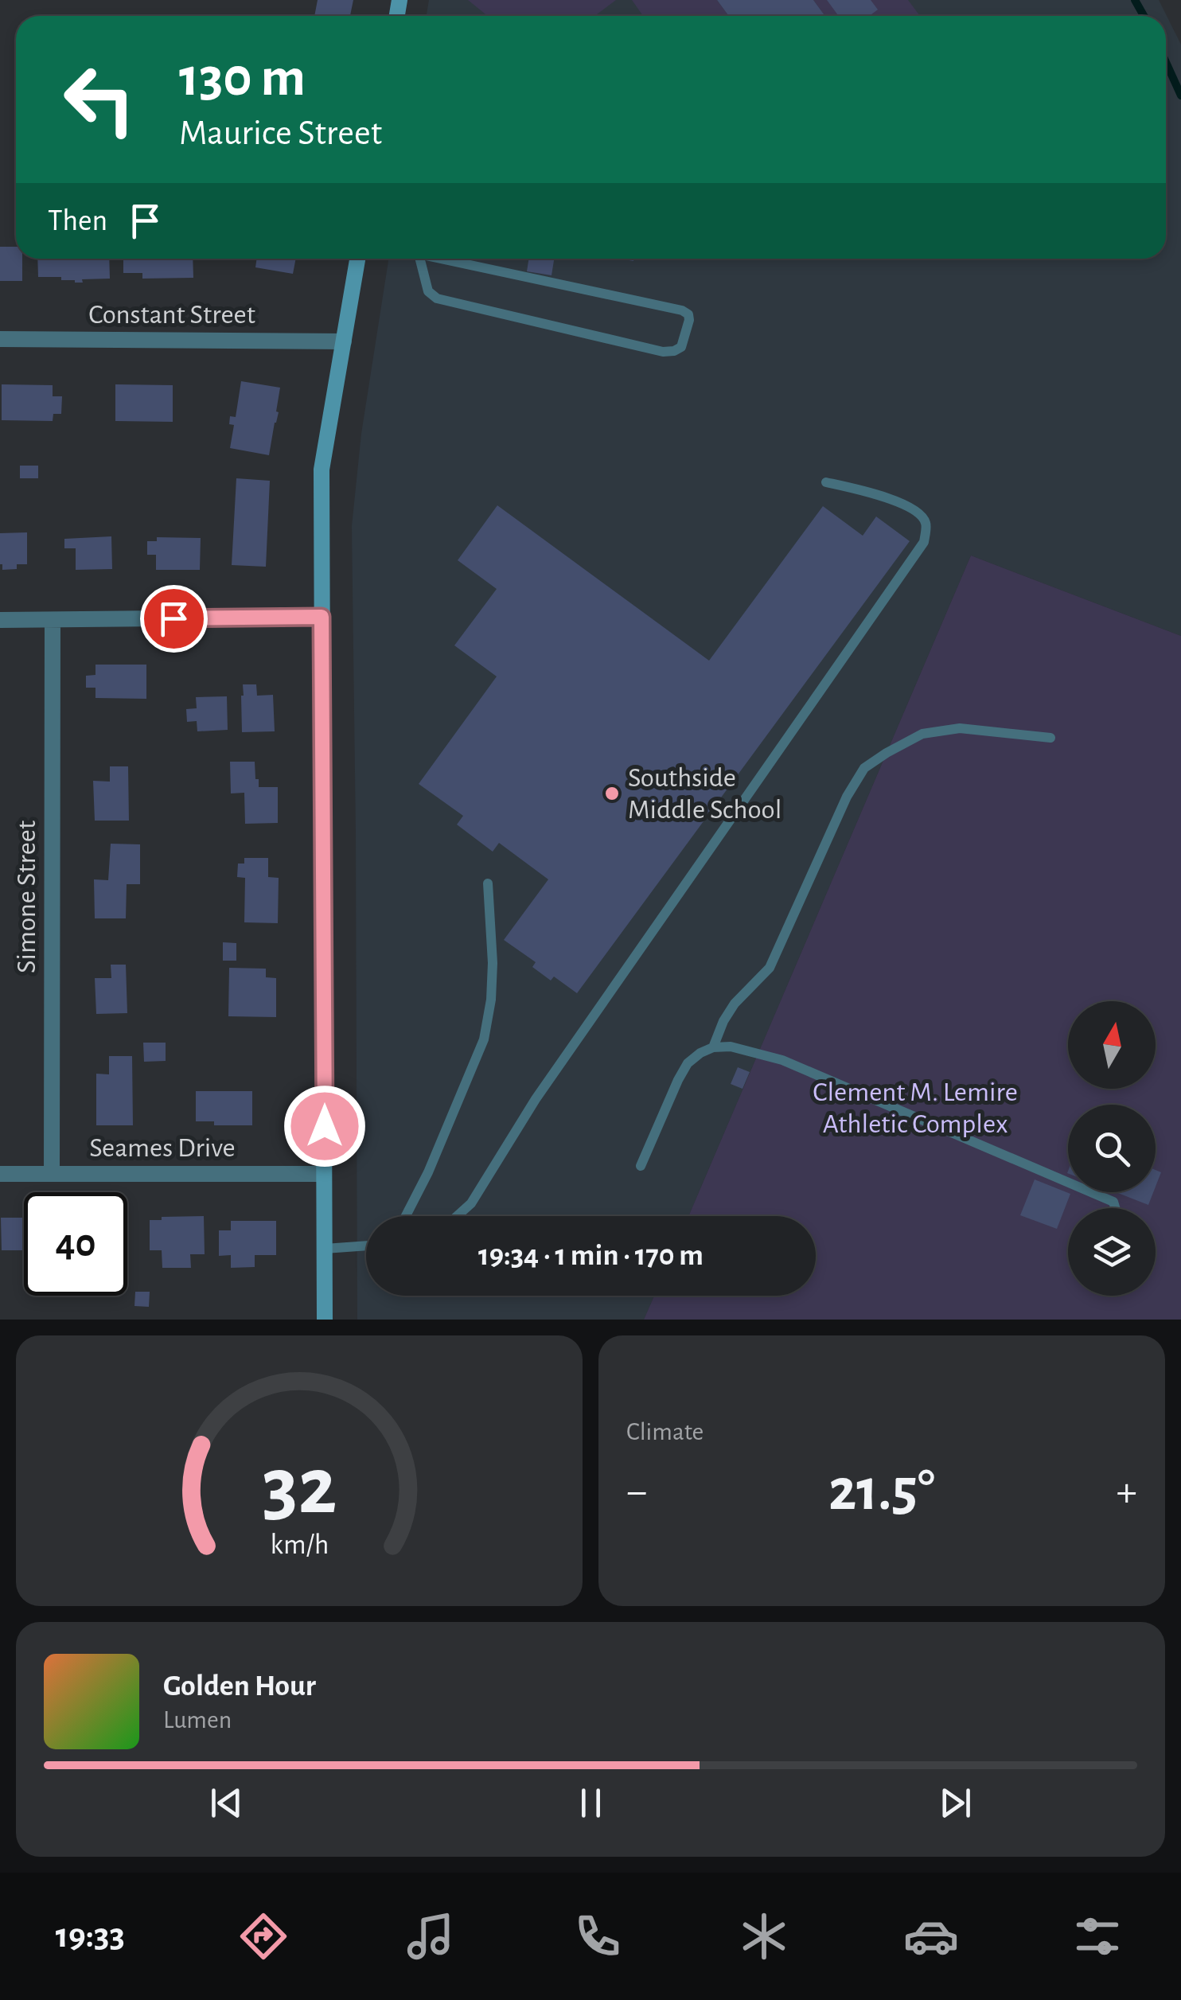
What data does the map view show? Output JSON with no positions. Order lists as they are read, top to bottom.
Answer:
{
  "streets": {
    "street": ["Constant Street", "Simone Street", "Seames Drive"]
  },
  "crossings": [
    ["Simone Street", "Seames Drive"]
  ],
  "parks": ["Clement M. Lemire Athletic Complex"],
  "places": ["Southside Middle School"],
  "north": "top",
  "page": {
    "turn": ["130 m", "Maurice Street"],
    "then": "Then",
    "limit": "40",
    "trip": "19:34 · 1 min · 170 m",
    "tile": "Climate",
    "heat": ["−", "21.5°", "+"],
    "song": ["Golden Hour", "Lumen"],
    "tabs": "19:33",
    "gauge": ["32", "km/h"]
  }
}
